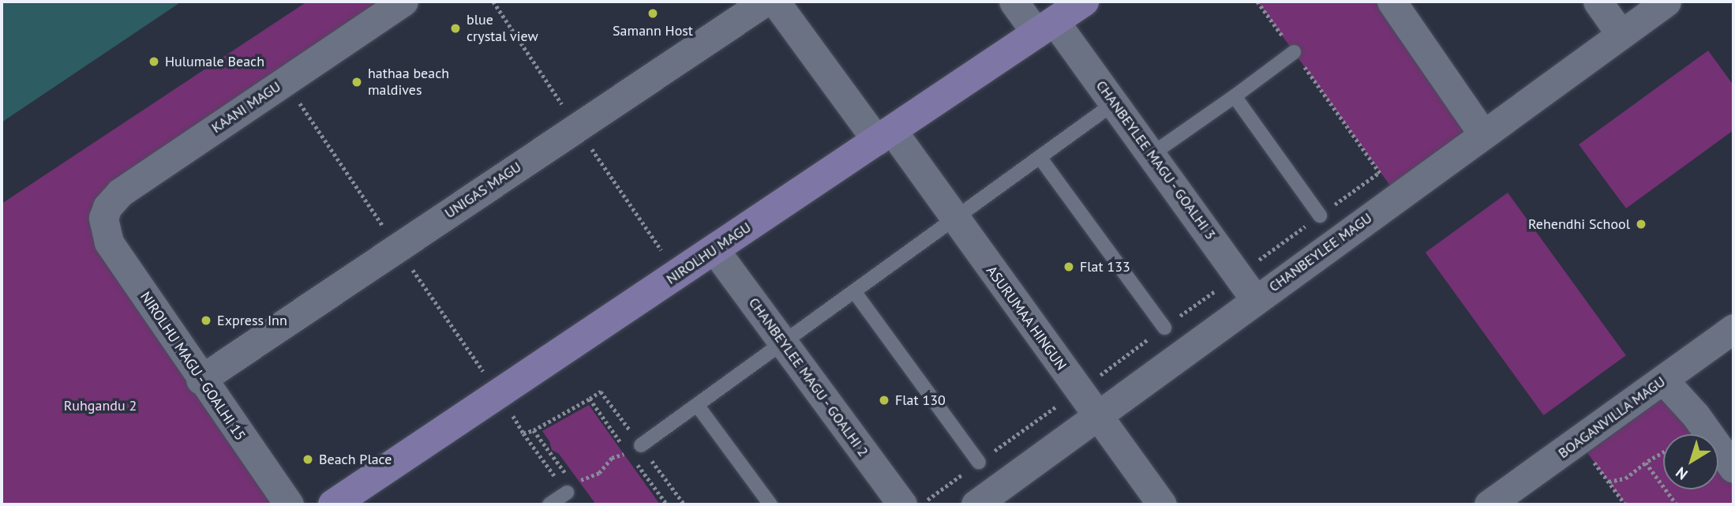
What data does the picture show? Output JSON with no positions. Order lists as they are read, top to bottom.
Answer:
{
  "streets": {
    "street": [
      "KAANI MAGU",
      "CHANBEYLEE MAGU - GOALHI 3",
      "UNIGAS MAGU",
      "CHANBEYLEE MAGU",
      "NIROLHU MAGU",
      "ASURUMAA HINGUN",
      "NIROLHU MAGU - GOALHI 15",
      "CHANBEYLEE MAGU - GOALHI 2",
      "BOAGANVILLA MAGU"
    ]
  },
  "crossings": [
    ["KAANI MAGU", "NIROLHU MAGU - GOALHI 15"],
    ["CHANBEYLEE MAGU - GOALHI 3", "CHANBEYLEE MAGU"],
    ["CHANBEYLEE MAGU - GOALHI 3", "NIROLHU MAGU"],
    ["UNIGAS MAGU", "NIROLHU MAGU - GOALHI 15"],
    ["CHANBEYLEE MAGU", "ASURUMAA HINGUN"],
    ["NIROLHU MAGU", "ASURUMAA HINGUN"],
    ["NIROLHU MAGU", "CHANBEYLEE MAGU - GOALHI 2"]
  ],
  "parks": ["Ruhgandu 2"],
  "places": [
    "Samann Host",
    "blue crystal view",
    "Hulumale Beach",
    "hathaa beach maldives",
    "Rehendhi School",
    "Flat 133",
    "Express Inn",
    "Flat 130",
    "Beach Place"
  ],
  "north": "bottom left"
}
